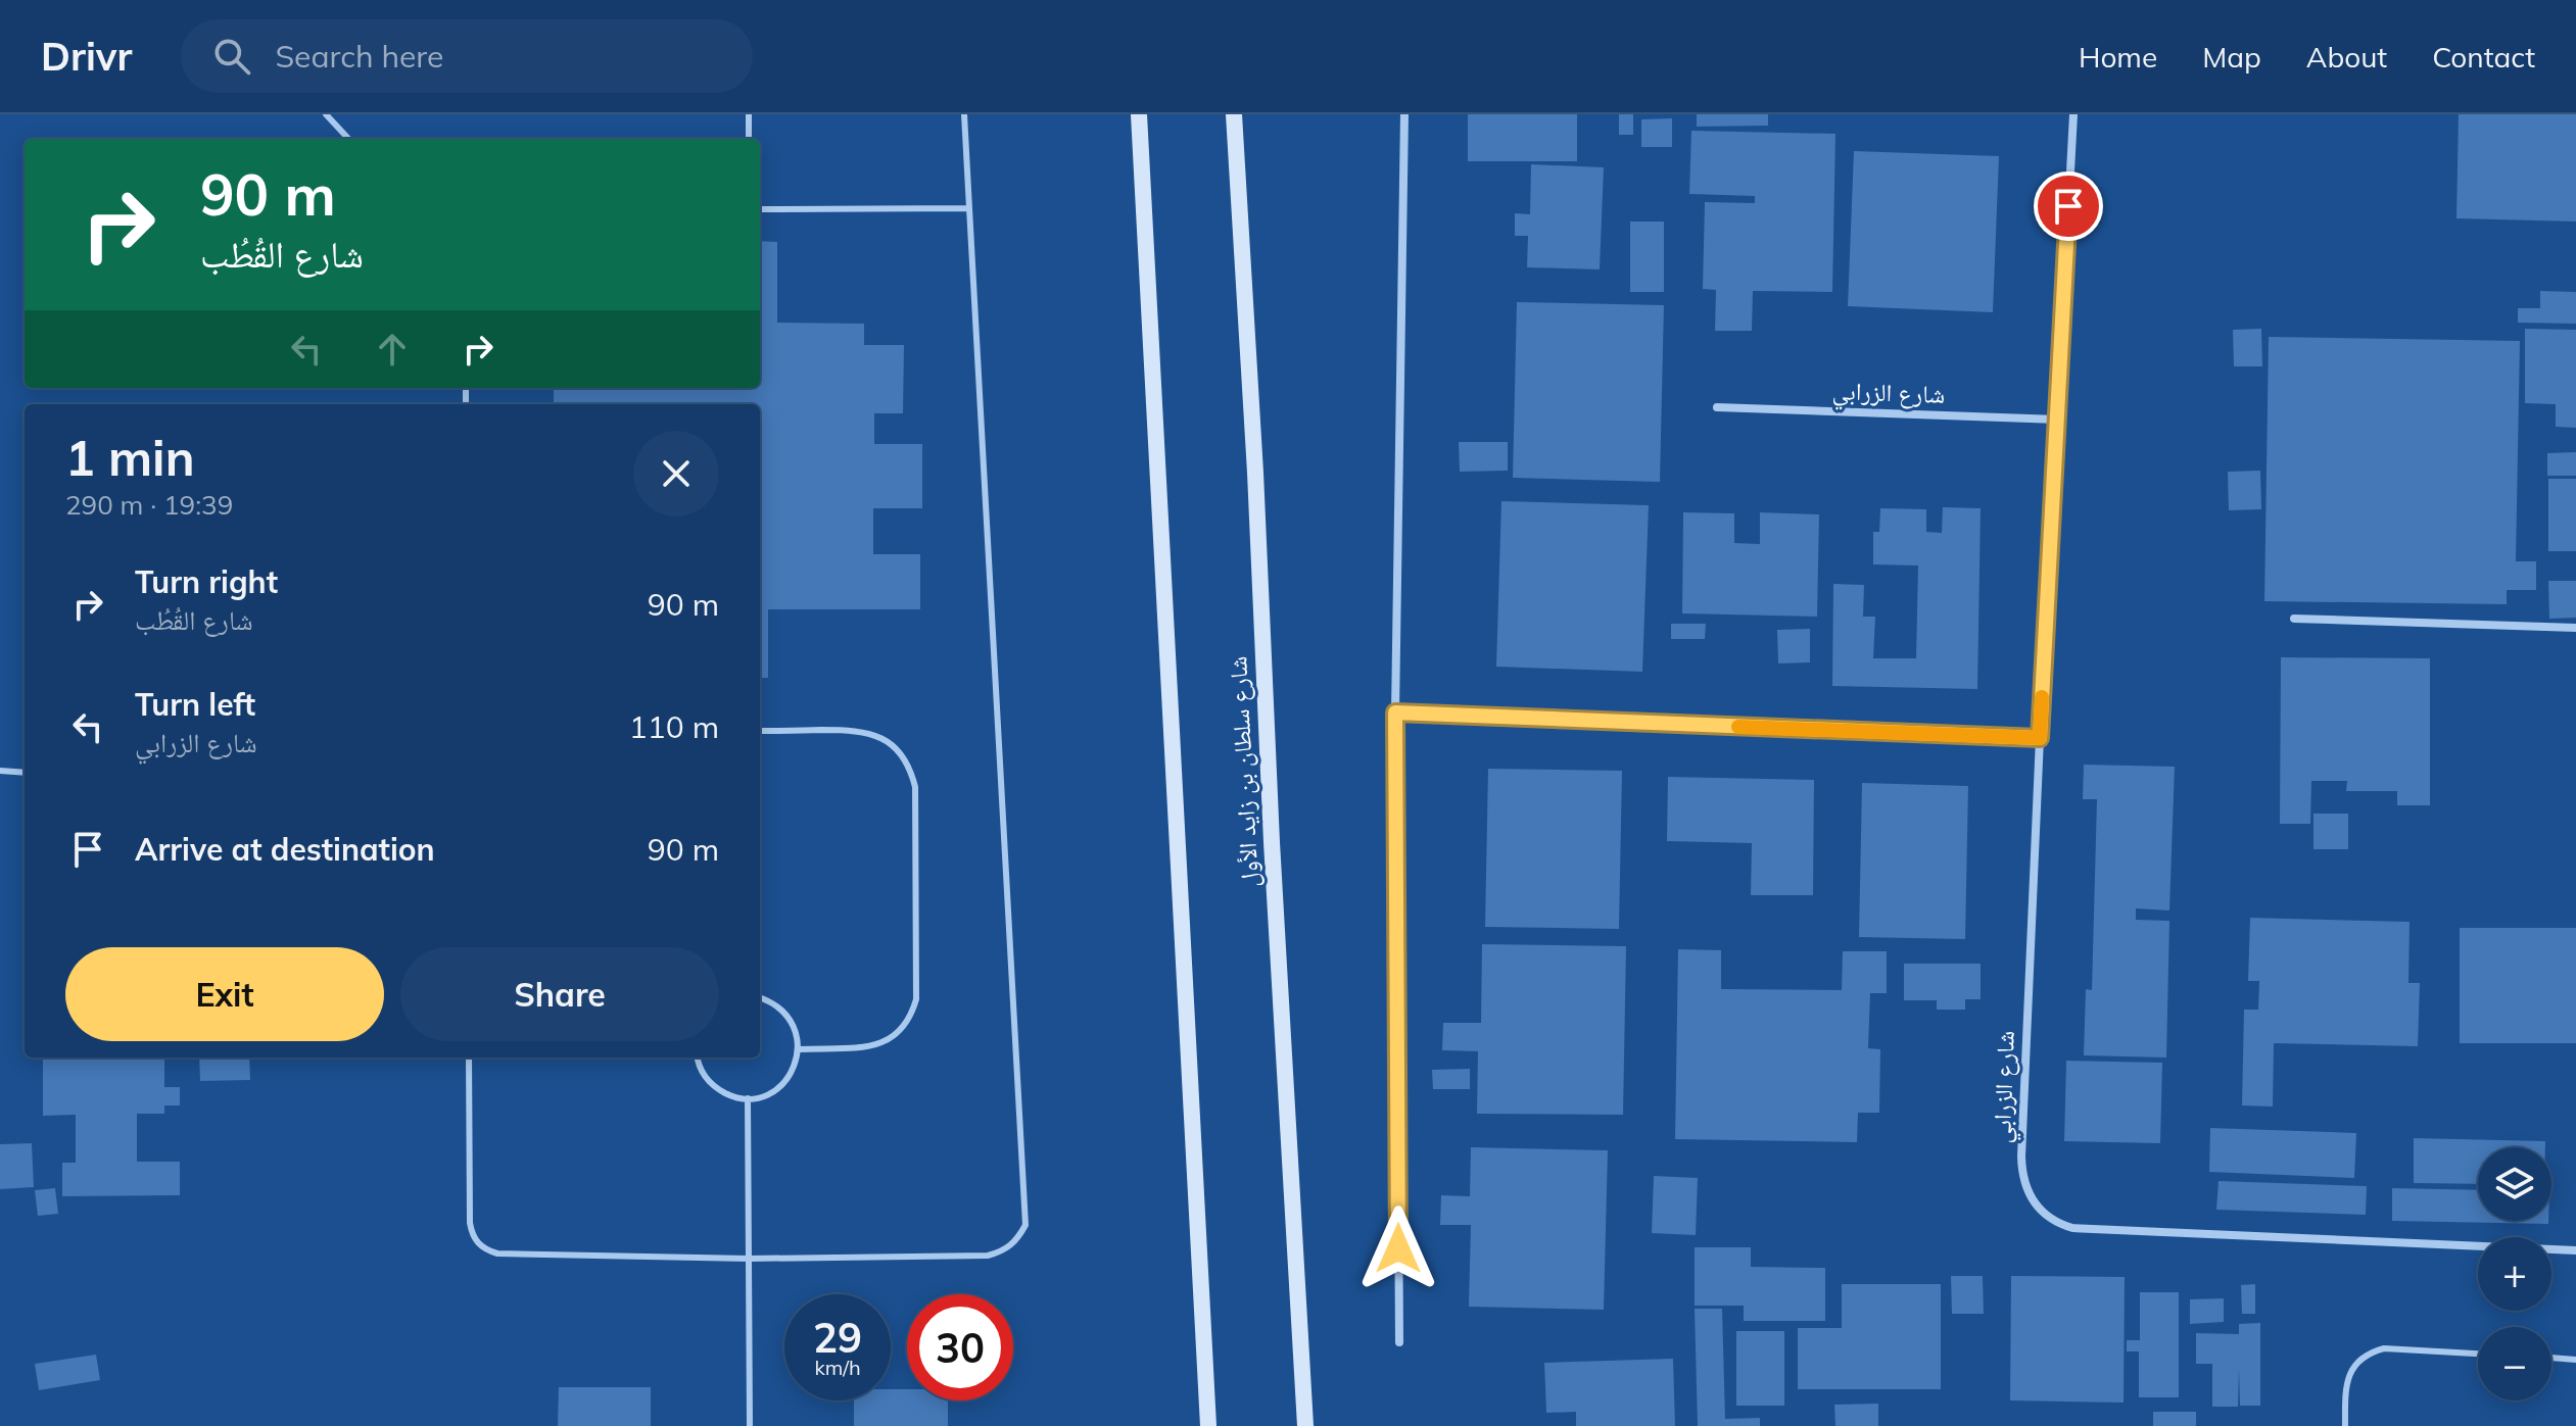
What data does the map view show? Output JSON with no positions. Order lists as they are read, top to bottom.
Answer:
{
  "streets": {
    "main road": ["شارع سلطان بن زايد الأول"],
    "street": ["شارع الزرابي"]
  },
  "page": {
    "header": "Drivr",
    "search": "Search here",
    "nav": [
      "Home",
      "Map",
      "About",
      "Contact"
    ],
    "turn": ["90 m", "شارع القُطُب"],
    "heading": ["1 min", "290 m · 19:39"],
    "list": [
      {
        "name": "Turn right",
        "note": "شارع القُطُب",
        "value": "90 m"
      },
      {
        "name": "Turn left",
        "note": "شارع الزرابي",
        "value": "110 m"
      },
      {
        "name": "Arrive at destination",
        "value": "90 m"
      }
    ],
    "buttons": ["Exit", "Share"],
    "map_buttons": ["+", "−"],
    "speed": "29 km/h",
    "limit": "30"
  }
}
